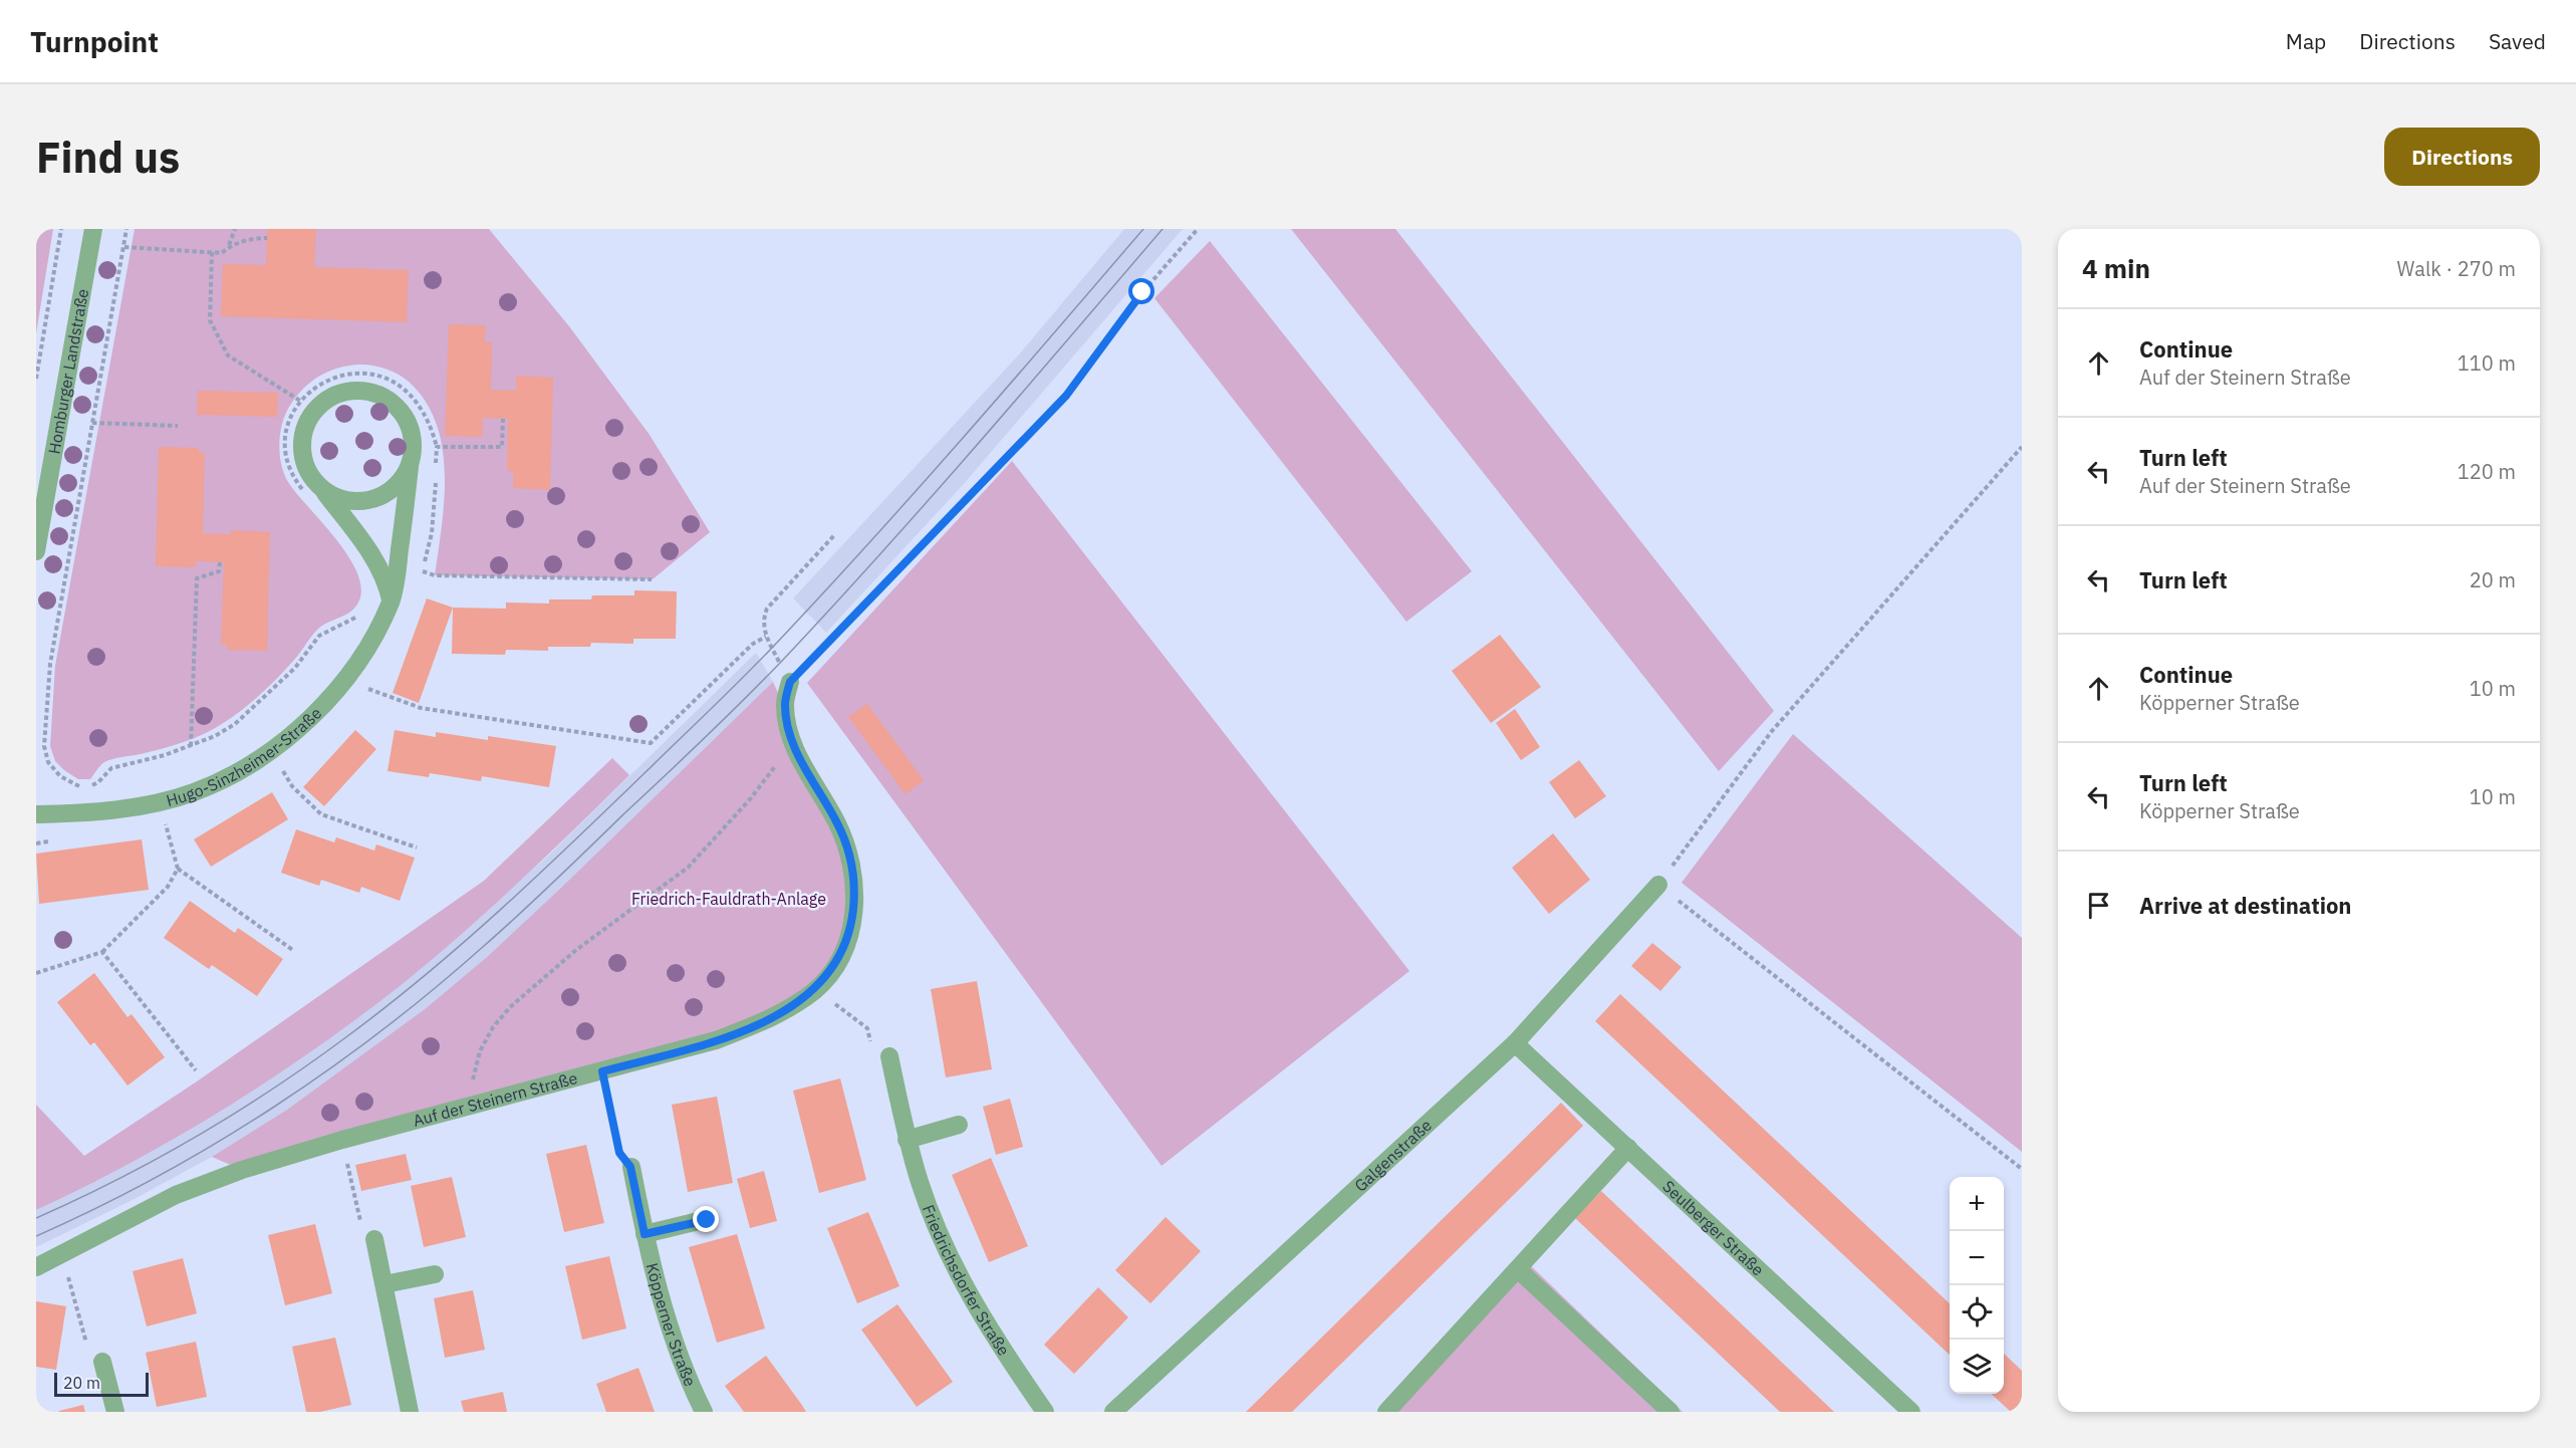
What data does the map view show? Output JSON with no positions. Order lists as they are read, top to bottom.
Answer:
{
  "streets": {
    "street": [
      "Homburger Landstraße",
      "Hugo-Sinzheimer-Straße",
      "Auf der Steinern Straße",
      "Galgenstraße",
      "Seulberger Straße",
      "Friedrichsdorfer Straße",
      "Köpperner Straße"
    ]
  },
  "crossings": [
    ["Galgenstraße", "Seulberger Straße"]
  ],
  "parks": ["Friedrich-Fauldrath-Anlage"],
  "scale_bar": "20 m",
  "page": {
    "header": "Turnpoint",
    "nav": ["Map", "Directions", "Saved"],
    "buttons": "Directions",
    "title": "Find us",
    "heading": ["4 min", "Walk · 270 m"],
    "list": [
      ["Continue", "Auf der Steinern Straße", "110 m"],
      ["Turn left", "Auf der Steinern Straße", "120 m"],
      ["Turn left", "20 m"],
      ["Continue", "Köpperner Straße", "10 m"],
      ["Turn left", "Köpperner Straße", "10 m"],
      "Arrive at destination"
    ],
    "map_buttons": ["+", "−"],
    "scale": "20 m"
  }
}
